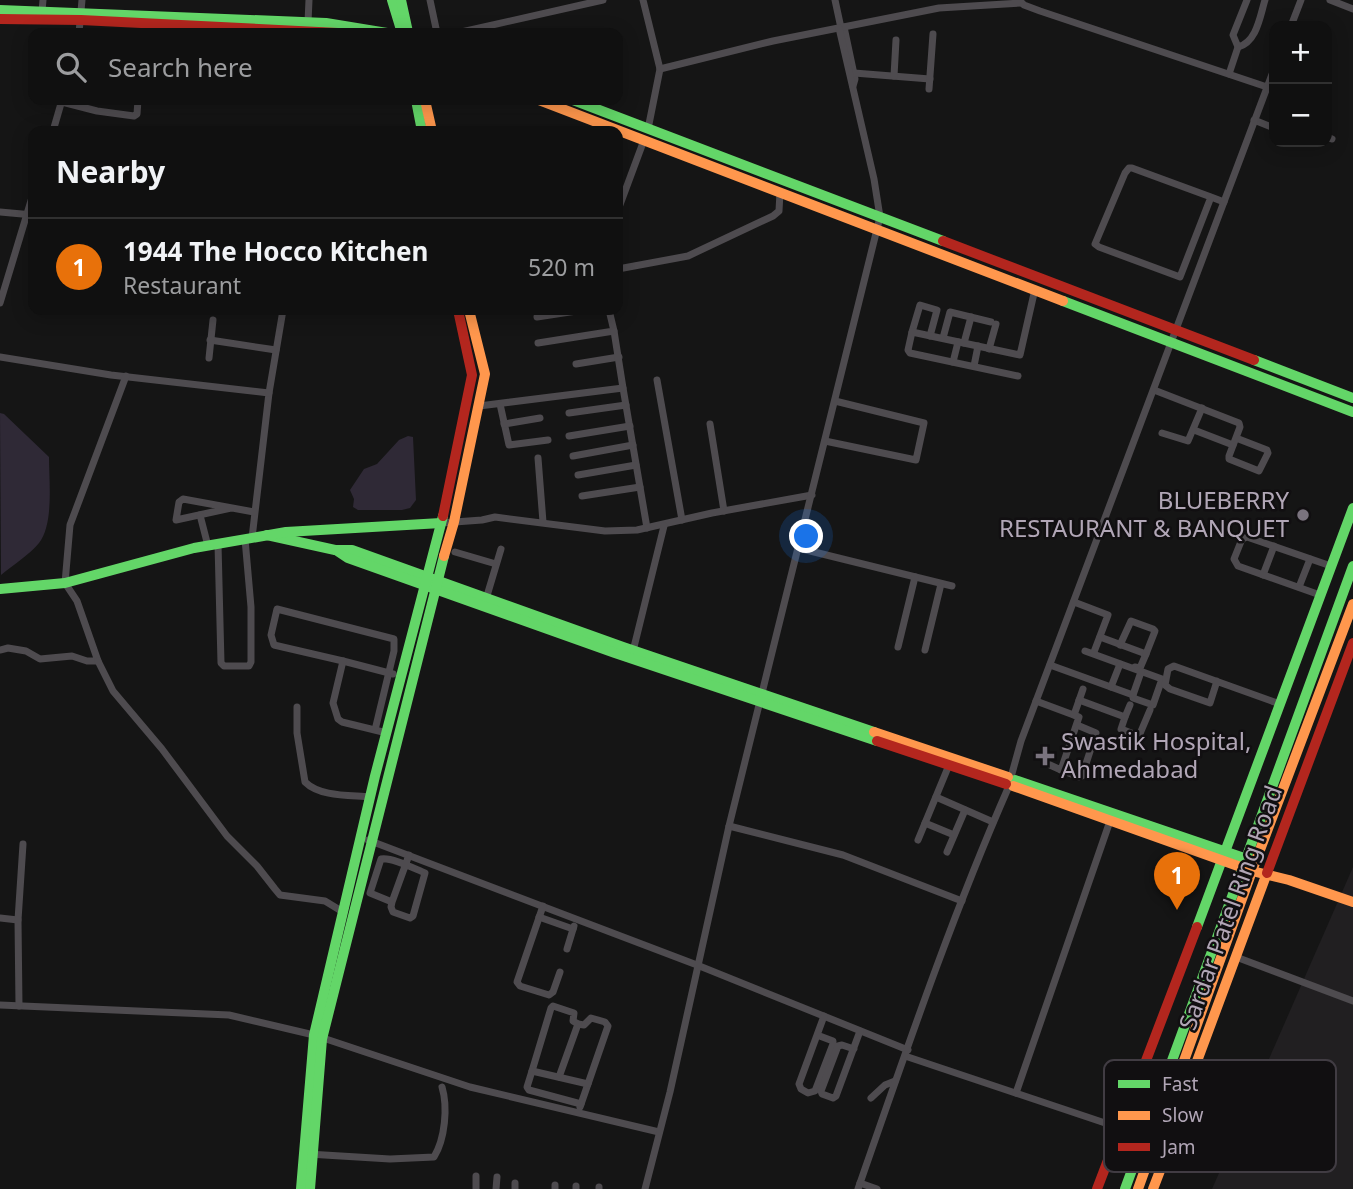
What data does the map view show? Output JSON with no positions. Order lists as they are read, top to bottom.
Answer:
{
  "streets": {
    "main road": ["Sardar Patel Ring Road"]
  },
  "places": {
    "other": ["BLUEBERRY RESTAURANT & BANQUET"],
    "health": ["Swastik Hospital, Ahmedabad"]
  },
  "legend": ["Fast", "Slow", "Jam"],
  "page": {
    "map_buttons": ["+", "−"],
    "search": "Search here",
    "heading": "Nearby",
    "list": [
      {
        "mark": "1",
        "name": "1944 The Hocco Kitchen",
        "note": "Restaurant",
        "value": "520 m"
      }
    ],
    "pins": "1"
  }
}
